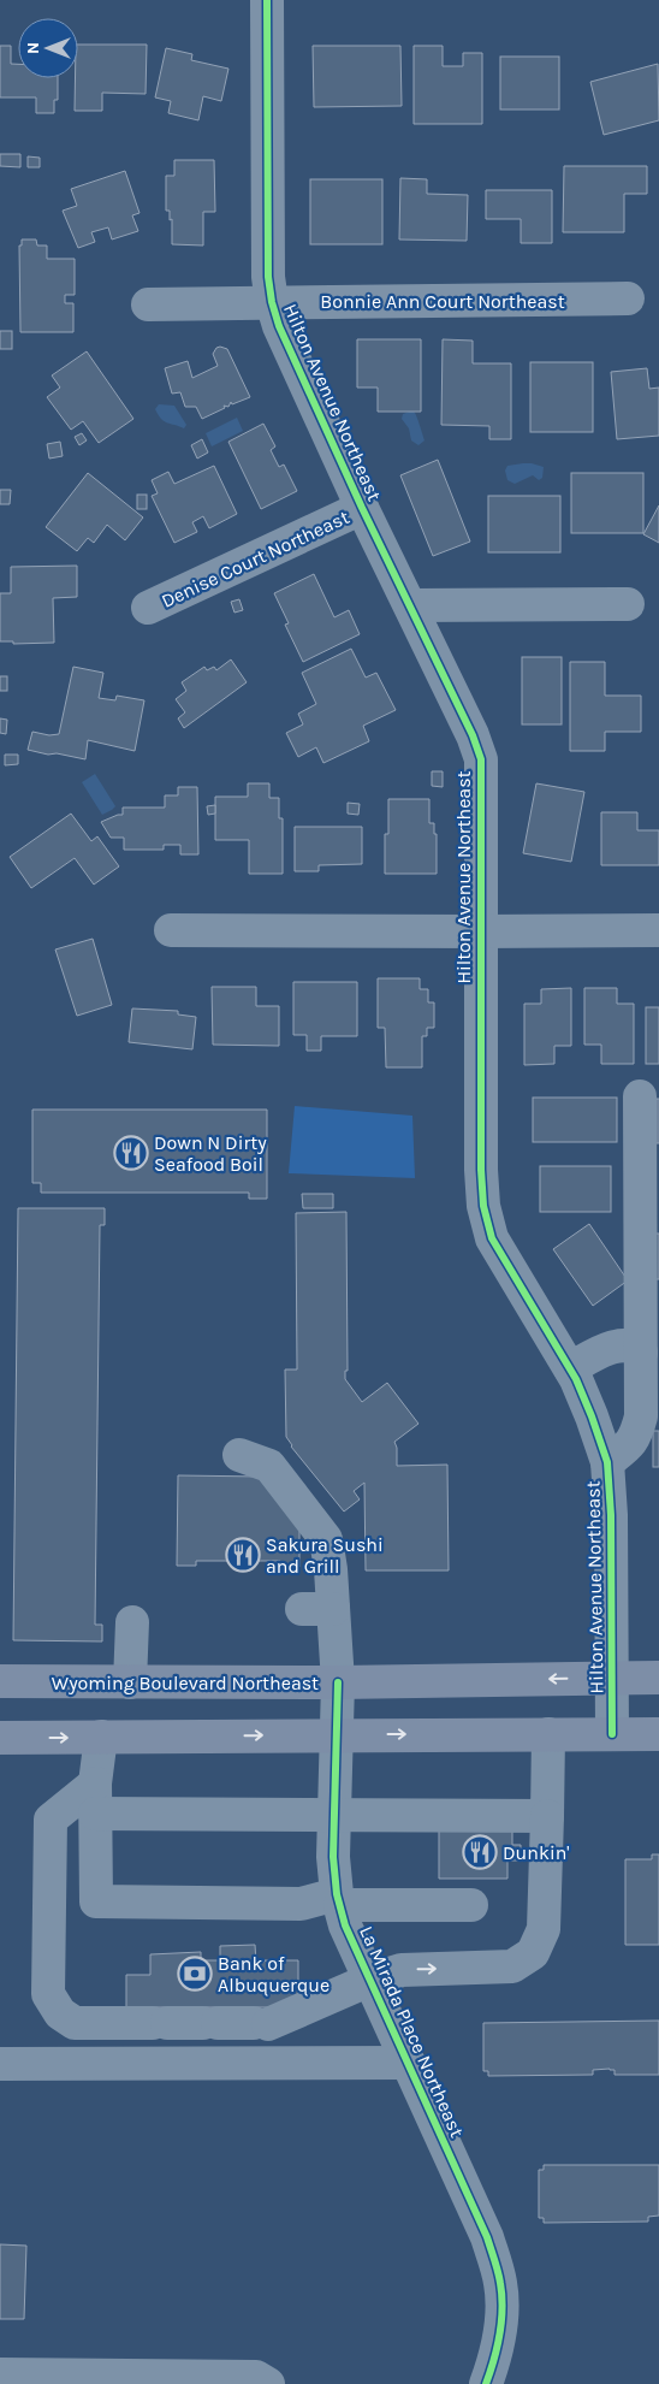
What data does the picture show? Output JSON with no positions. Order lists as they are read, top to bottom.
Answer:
{
  "streets": {
    "main road": ["Wyoming Boulevard Northeast"],
    "street": [
      "Bonnie Ann Court Northeast",
      "Hilton Avenue Northeast",
      "Denise Court Northeast",
      "La Mirada Place Northeast"
    ]
  },
  "crossings": [
    ["Bonnie Ann Court Northeast", "Hilton Avenue Northeast"],
    ["Hilton Avenue Northeast", "Denise Court Northeast"],
    ["Hilton Avenue Northeast", "Wyoming Boulevard Northeast"],
    ["Wyoming Boulevard Northeast", "La Mirada Place Northeast"]
  ],
  "places": {
    "restaurant": ["Down N Dirty Seafood Boil", "Sakura Sushi and Grill", "Dunkin'"],
    "bank": ["Bank of Albuquerque"]
  },
  "north": "left"
}
